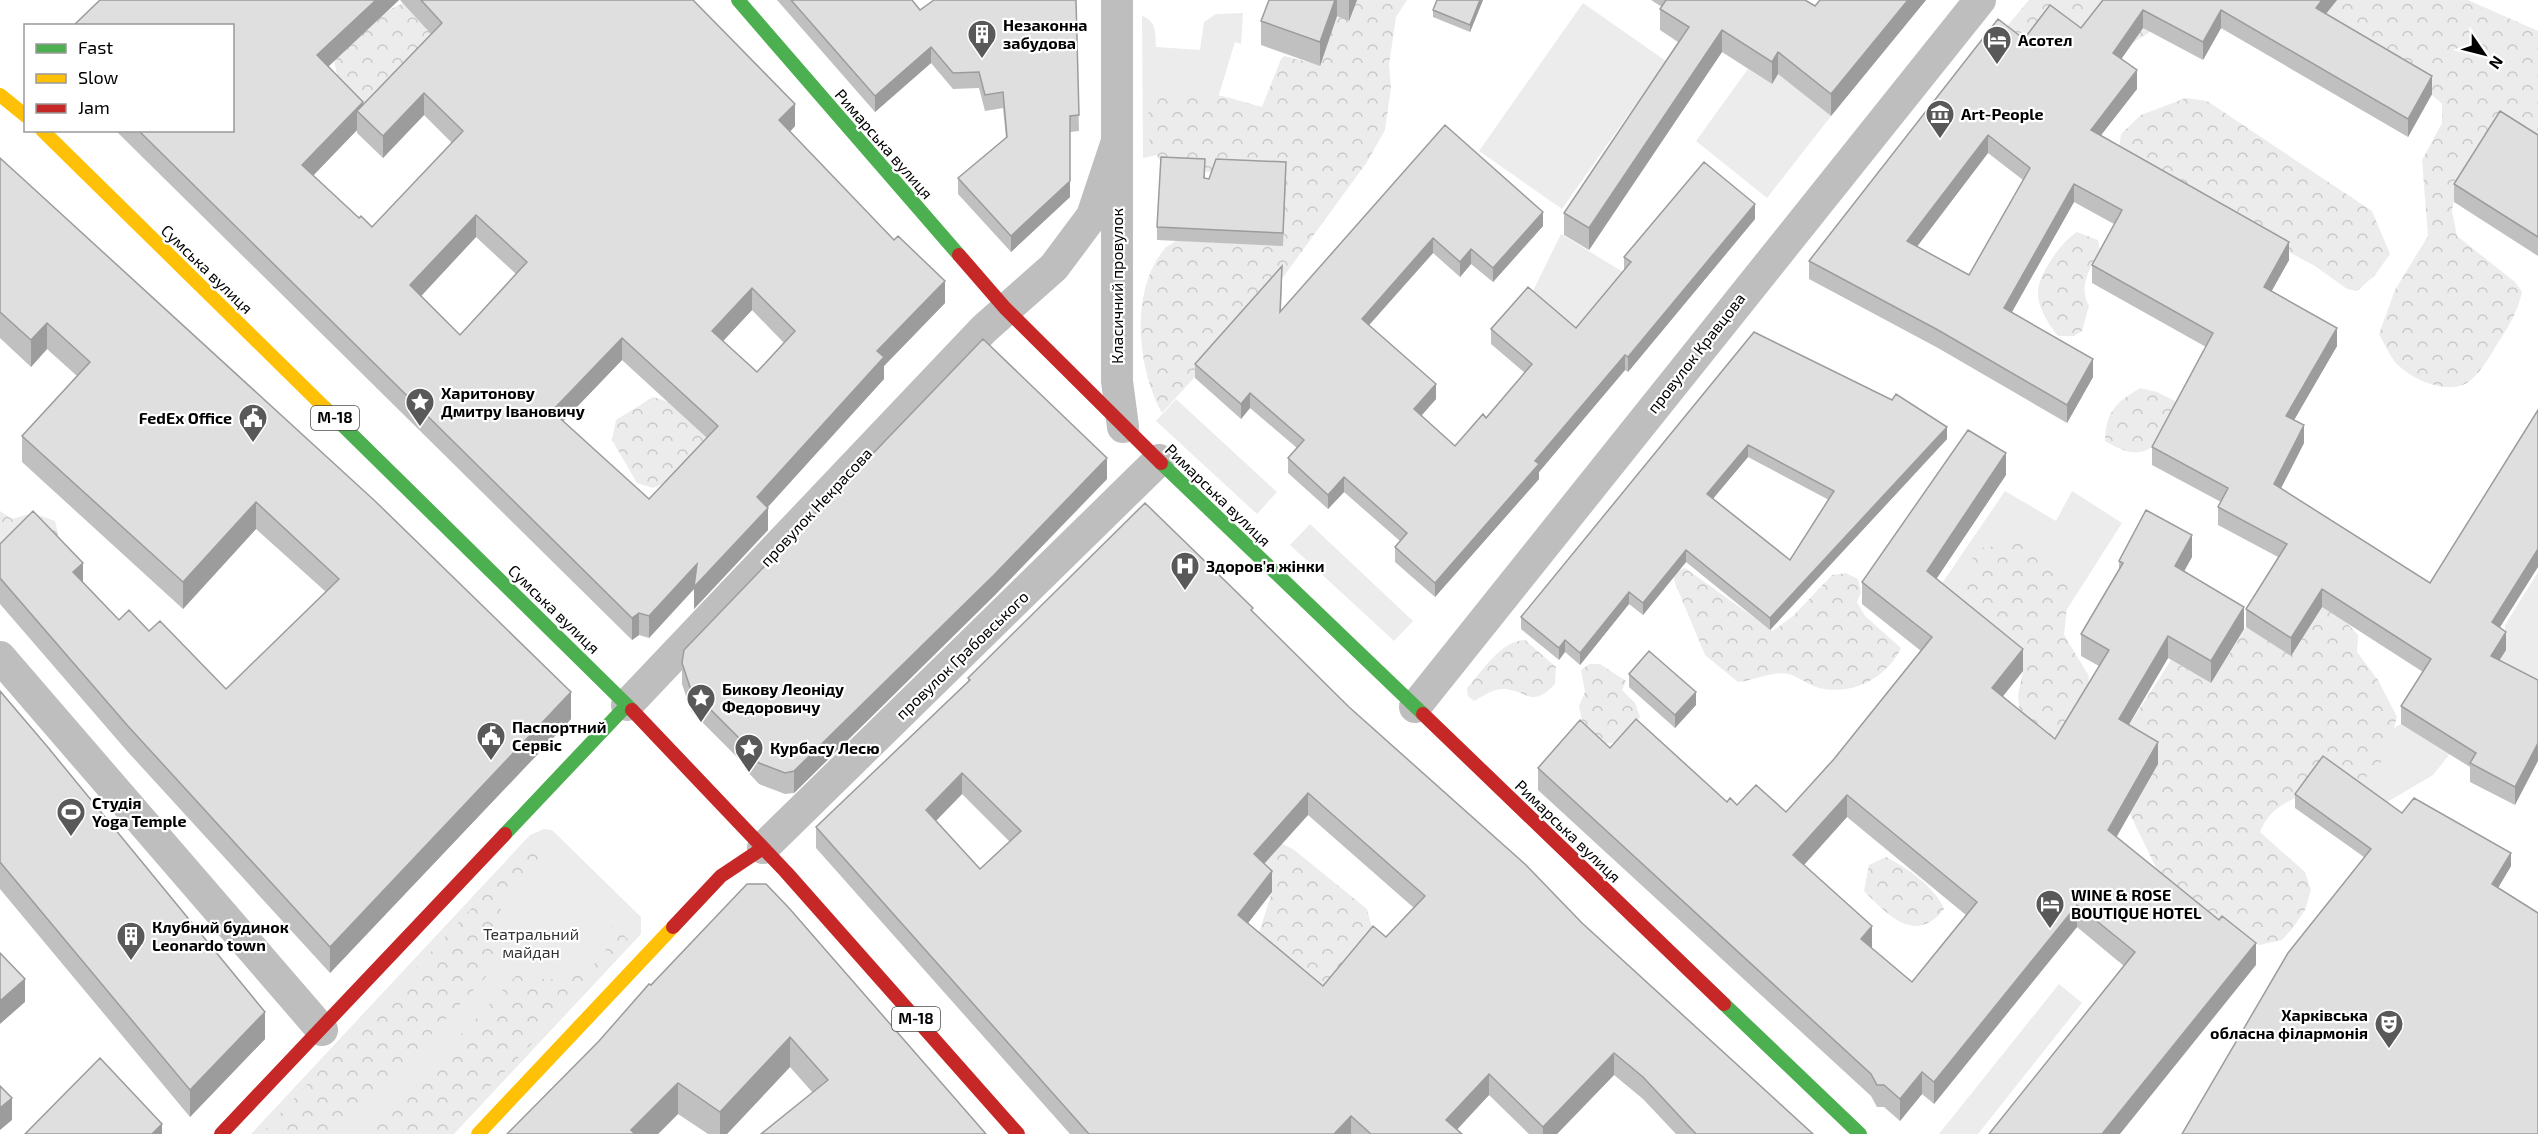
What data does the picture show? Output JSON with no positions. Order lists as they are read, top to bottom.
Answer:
{
  "streets": {
    "street": [
      "Римарська вулиця",
      "Сумська вулиця",
      "Класичний провулок",
      "провулок Кравцова",
      "М-18",
      "провулок Некрасова",
      "провулок Грабовського"
    ]
  },
  "crossings": [
    ["Римарська вулиця", "Класичний провулок"],
    ["Римарська вулиця", "провулок Кравцова"],
    ["Римарська вулиця", "провулок Некрасова"],
    ["Римарська вулиця", "провулок Грабовського"],
    ["Сумська вулиця", "провулок Некрасова"],
    ["Сумська вулиця", "провулок Грабовського"],
    ["Класичний провулок", "провулок Некрасова"]
  ],
  "parks": ["Театральний майдан"],
  "places": {
    "building": ["Незаконна забудова", "Клубний будинок Leonardo town"],
    "hotel": ["Асотел", "WINE & ROSE BOUTIQUE HOTEL"],
    "museum": ["Art-People"],
    "place": ["Харитонову Дмитру Івановичу", "Бикову Леоніду Федоровичу", "Курбасу Лесю"],
    "public building": ["FedEx Office", "Паспортний Сервіс"],
    "hospital": ["Здоров'я жінки"],
    "sports": ["Студiя Yoga Temple"],
    "theatre": ["Харківська обласна філармонія"]
  },
  "legend": ["Fast", "Slow", "Jam"],
  "north": "bottom right"
}
